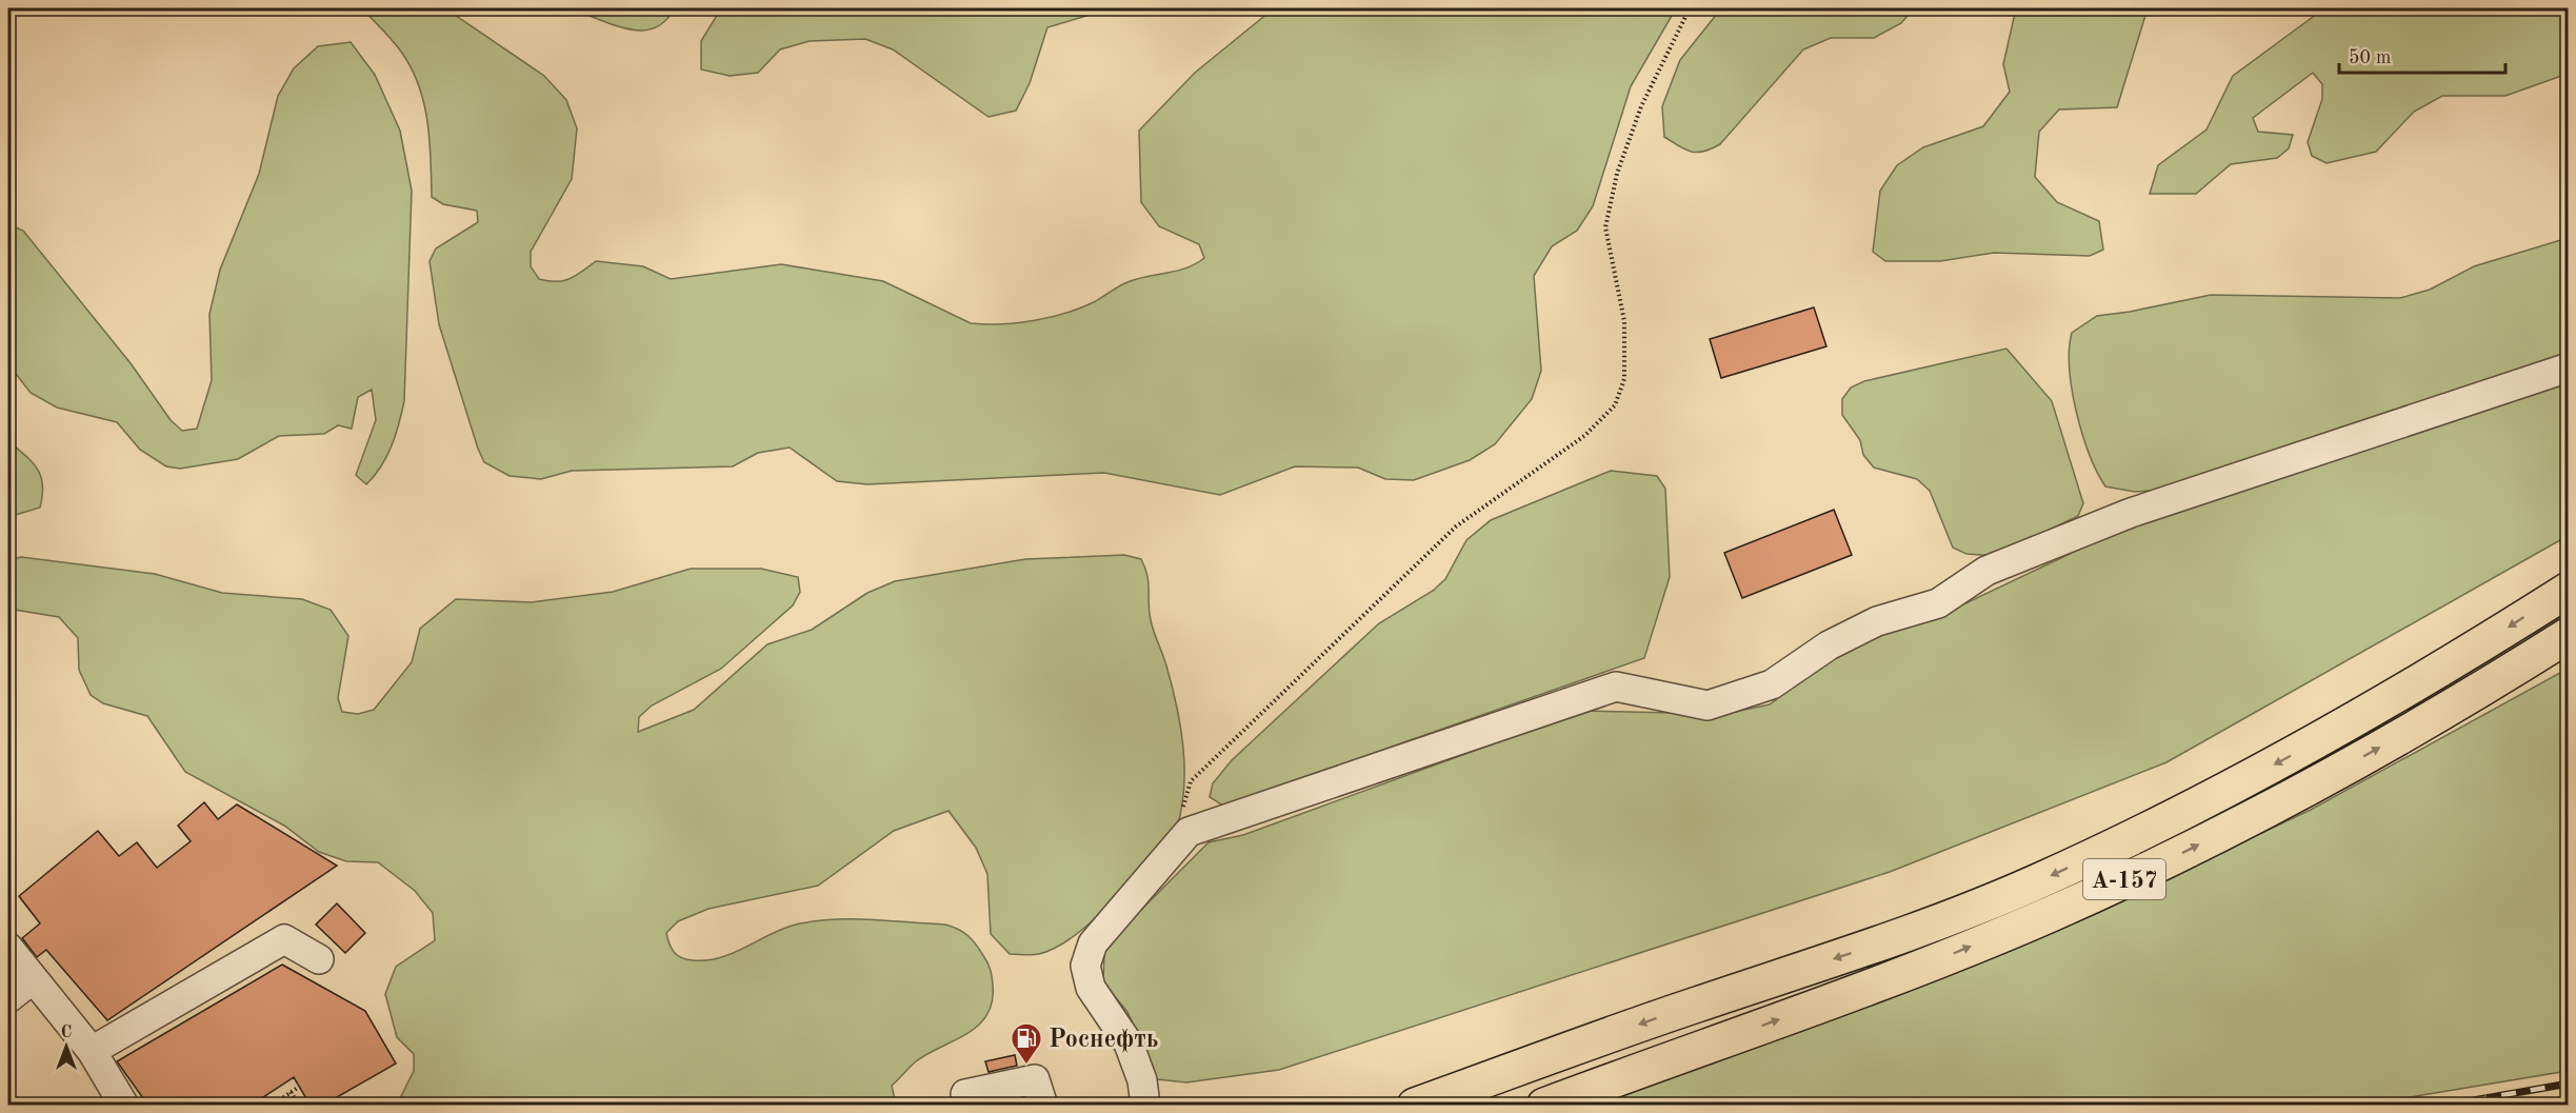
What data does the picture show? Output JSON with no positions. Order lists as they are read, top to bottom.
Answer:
{
  "streets": {
    "main road": ["А-157"]
  },
  "places": {
    "fuel station": ["Роснефть"]
  },
  "scale_bar": "50 m",
  "north": "top"
}
